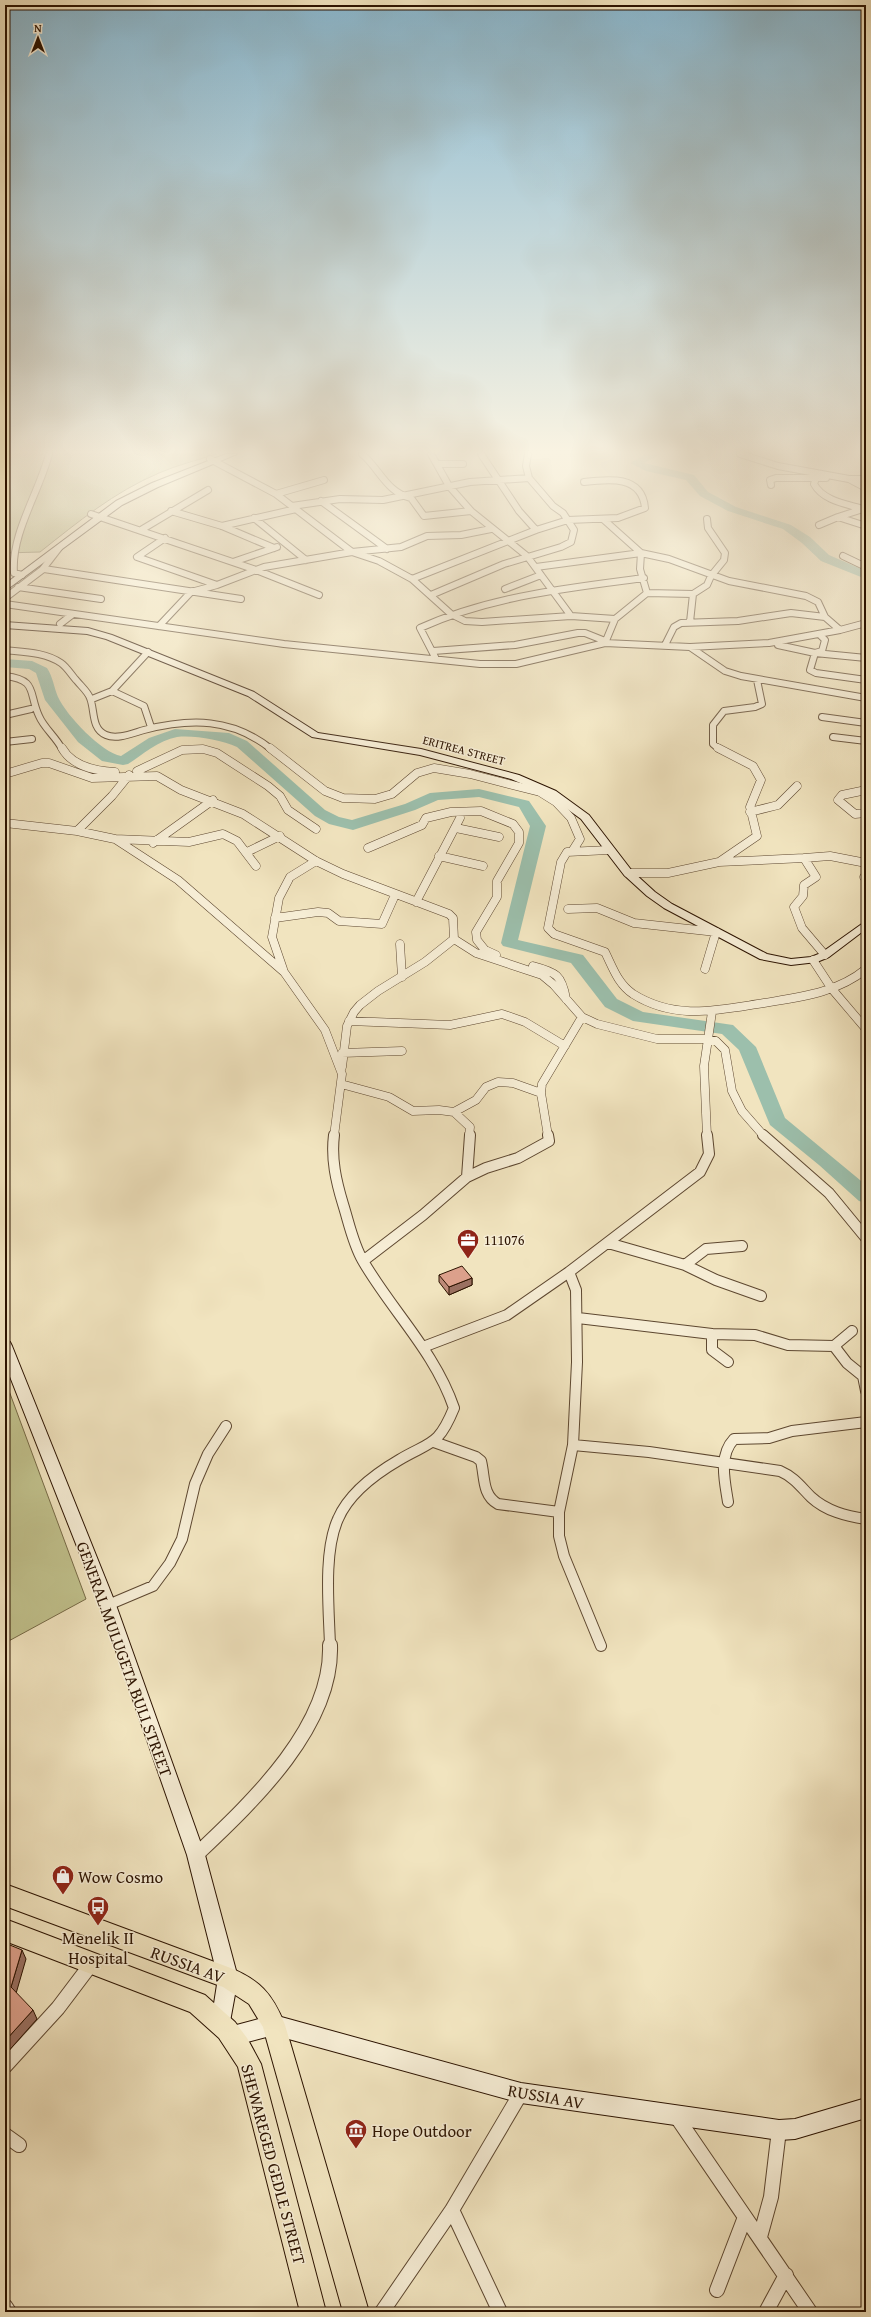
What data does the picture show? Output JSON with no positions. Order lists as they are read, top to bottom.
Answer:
{
  "streets": {
    "main road": [
      "ERITREA STREET",
      "GENERAL MULUGETA BULI STREET",
      "RUSSIA AV",
      "SHEWAREGED GEDLE STREET"
    ]
  },
  "crossings": [
    ["GENERAL MULUGETA BULI STREET", "RUSSIA AV"]
  ],
  "places": {
    "office": ["111076"],
    "shop": ["Wow Cosmo"],
    "bus stop": ["Menelik II Hospital"],
    "museum": ["Hope Outdoor"]
  },
  "north": "top"
}
